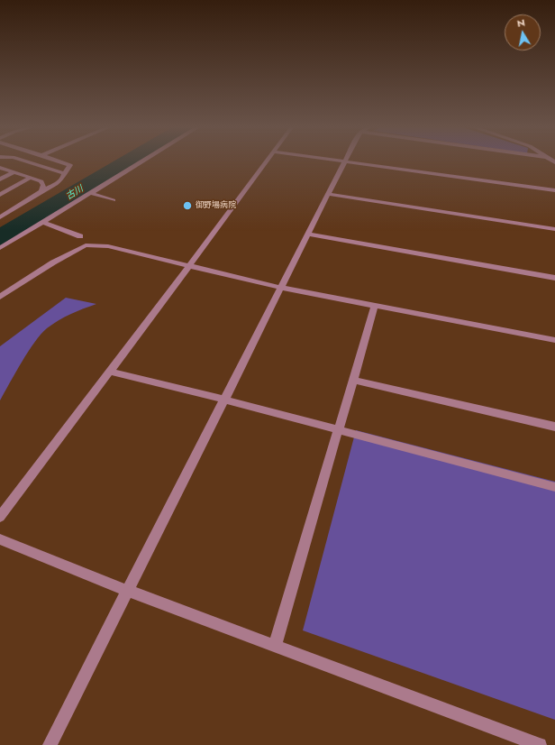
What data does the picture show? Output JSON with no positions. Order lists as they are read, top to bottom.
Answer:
{
  "water": ["古川"],
  "places": ["御野場病院"],
  "north": "top"
}
